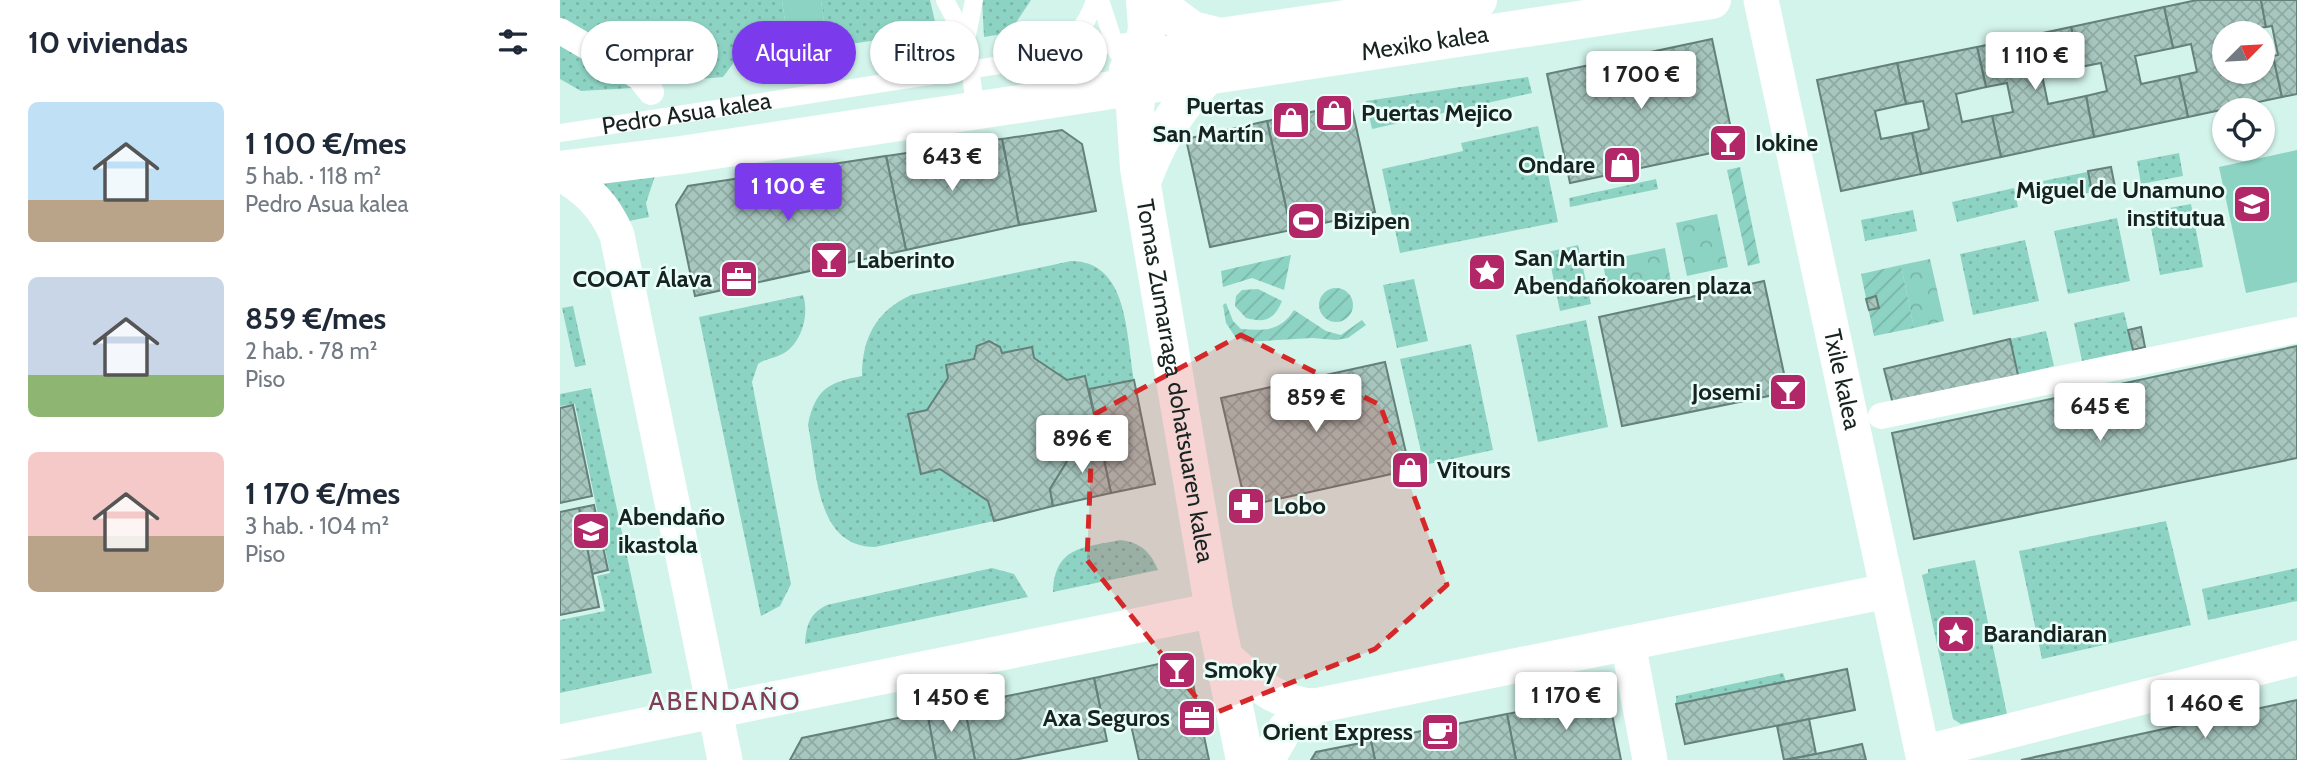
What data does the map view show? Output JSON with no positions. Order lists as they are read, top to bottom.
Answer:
{
  "streets": {
    "main road": ["Mexiko kalea", "Pedro Asua kalea", "Tomas Zumarraga dohatsuaren kalea"],
    "street": ["Txile kalea"]
  },
  "crossings": [
    ["Mexiko kalea", "Pedro Asua kalea"],
    ["Mexiko kalea", "Tomas Zumarraga dohatsuaren kalea"],
    ["Pedro Asua kalea", "Tomas Zumarraga dohatsuaren kalea"]
  ],
  "districts": ["ABENDAÑO"],
  "places": {
    "shop": [
      "Puertas Mejico",
      "Puertas San Martín",
      "Ondare",
      "Vitours"
    ],
    "bar": [
      "Iokine",
      "Laberinto",
      "Josemi",
      "Smoky"
    ],
    "school or university": ["Miguel de Unamuno institutua", "Abendaño ikastola"],
    "sports": ["Bizipen"],
    "place": ["San Martin Abendañokoaren plaza", "Barandiaran"],
    "office": ["COOAT Álava", "Axa Seguros"],
    "pharmacy": ["Lobo"],
    "cafe": ["Orient Express"]
  },
  "north": "top right",
  "page": {
    "heading": "10 viviendas",
    "chip": [
      "Comprar",
      "Alquilar",
      "Filtros",
      "Nuevo"
    ],
    "price": [
      "1 110 €",
      "1 700 €",
      "643 €",
      "1 100 €",
      "859 €",
      "645 €",
      "896 €",
      "1 170 €",
      "1 450 €",
      "1 460 €"
    ],
    "list": [
      {
        "name": "1 100 €/mes",
        "note": "5 hab. · 118 m² · Pedro Asua kalea"
      },
      {
        "name": "859 €/mes",
        "note": "2 hab. · 78 m² · Piso"
      },
      {
        "name": "1 170 €/mes",
        "note": "3 hab. · 104 m² · Piso"
      }
    ]
  }
}
